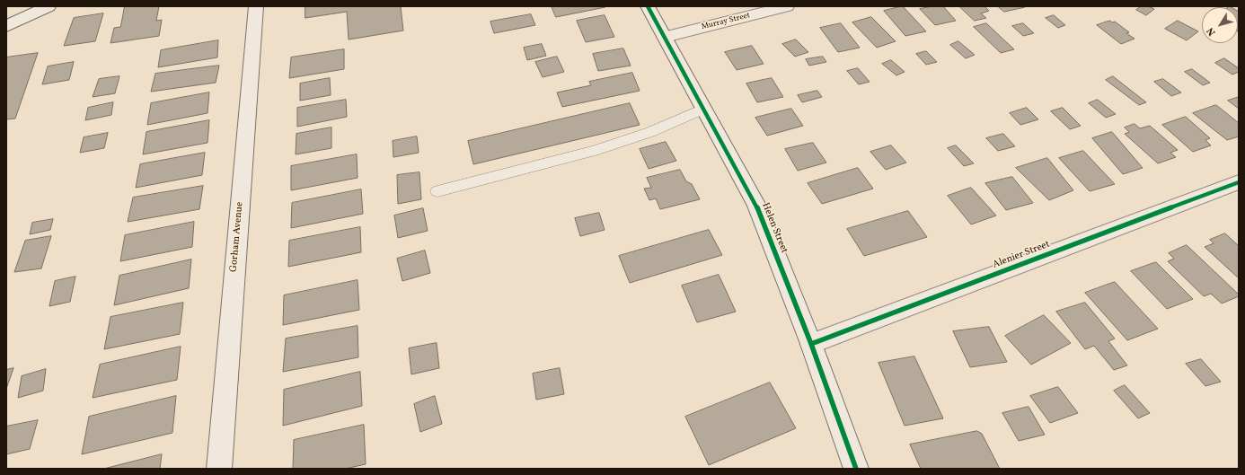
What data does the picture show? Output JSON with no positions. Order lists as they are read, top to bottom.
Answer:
{
  "streets": {
    "street": [
      "Murray Street",
      "Helen Street",
      "Gorham Avenue",
      "Alenier Street"
    ]
  },
  "crossings": [
    ["Murray Street", "Helen Street"],
    ["Helen Street", "Alenier Street"]
  ],
  "north": "bottom left"
}
